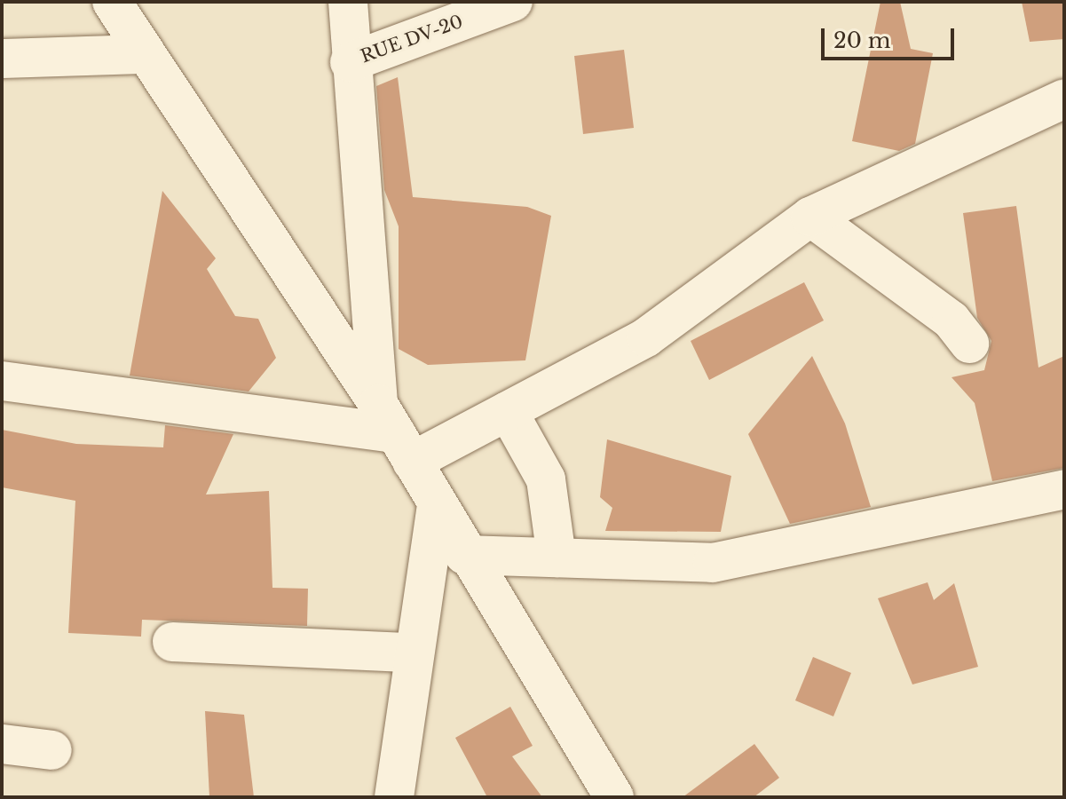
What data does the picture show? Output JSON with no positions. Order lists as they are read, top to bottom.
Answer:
{
  "streets": {
    "street": ["RUE DV-20"]
  },
  "scale_bar": "20 m"
}
